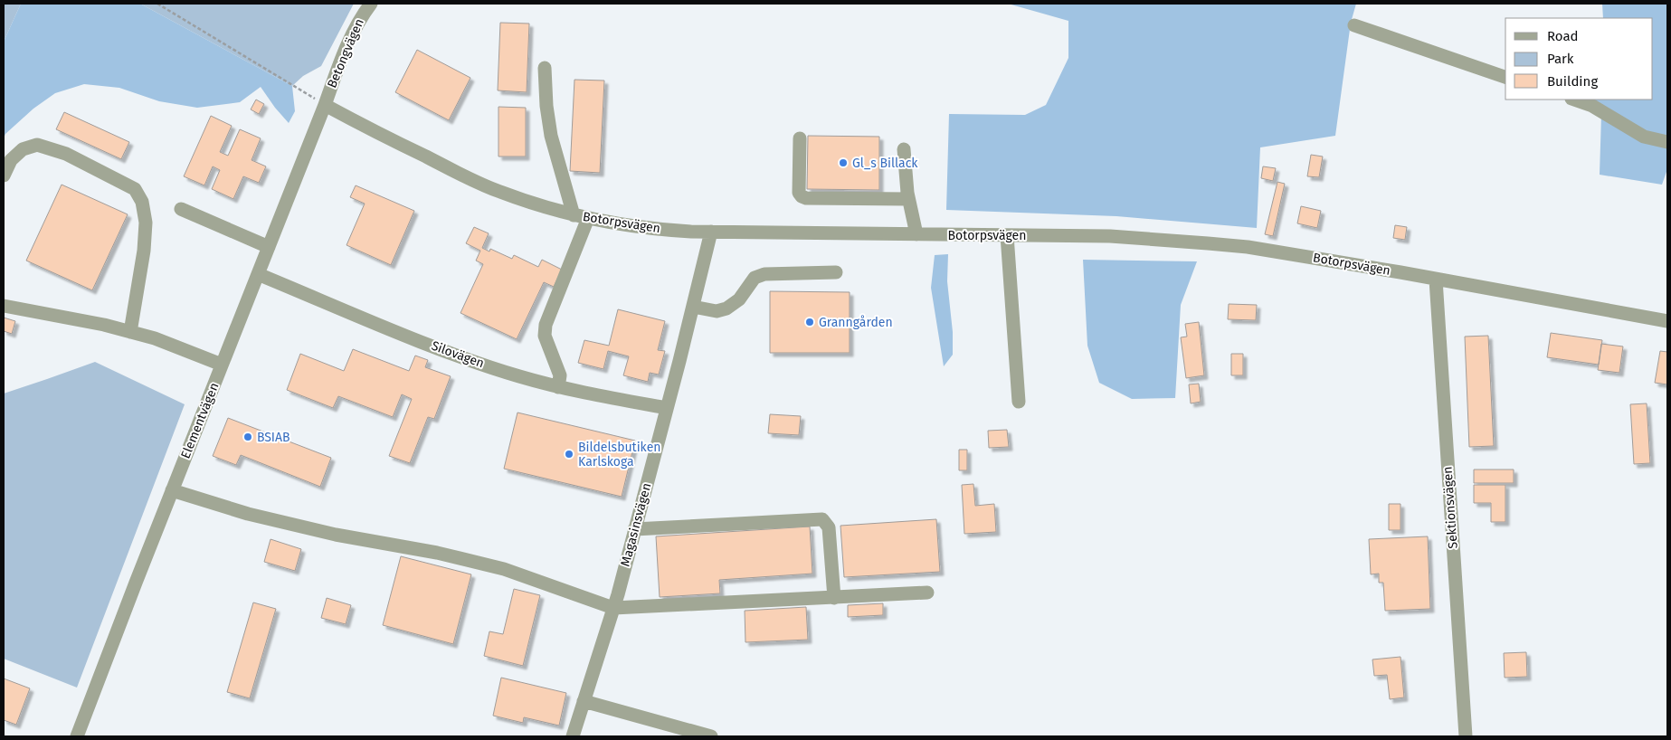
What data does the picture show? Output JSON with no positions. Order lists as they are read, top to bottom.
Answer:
{
  "streets": {
    "street": [
      "Betongvägen",
      "Botorpsvägen",
      "Silovägen",
      "Elementvägen",
      "Sektionsvägen",
      "Magasinsvägen"
    ]
  },
  "crossings": [
    ["Betongvägen", "Botorpsvägen"],
    ["Betongvägen", "Elementvägen"],
    ["Botorpsvägen", "Elementvägen"],
    ["Botorpsvägen", "Sektionsvägen"],
    ["Botorpsvägen", "Magasinsvägen"],
    ["Silovägen", "Elementvägen"],
    ["Silovägen", "Magasinsvägen"]
  ],
  "places": [
    "Gl_s Billack",
    "Granngården",
    "BSIAB",
    "Bildelsbutiken Karlskoga"
  ],
  "legend": ["Road", "Park", "Building"]
}
